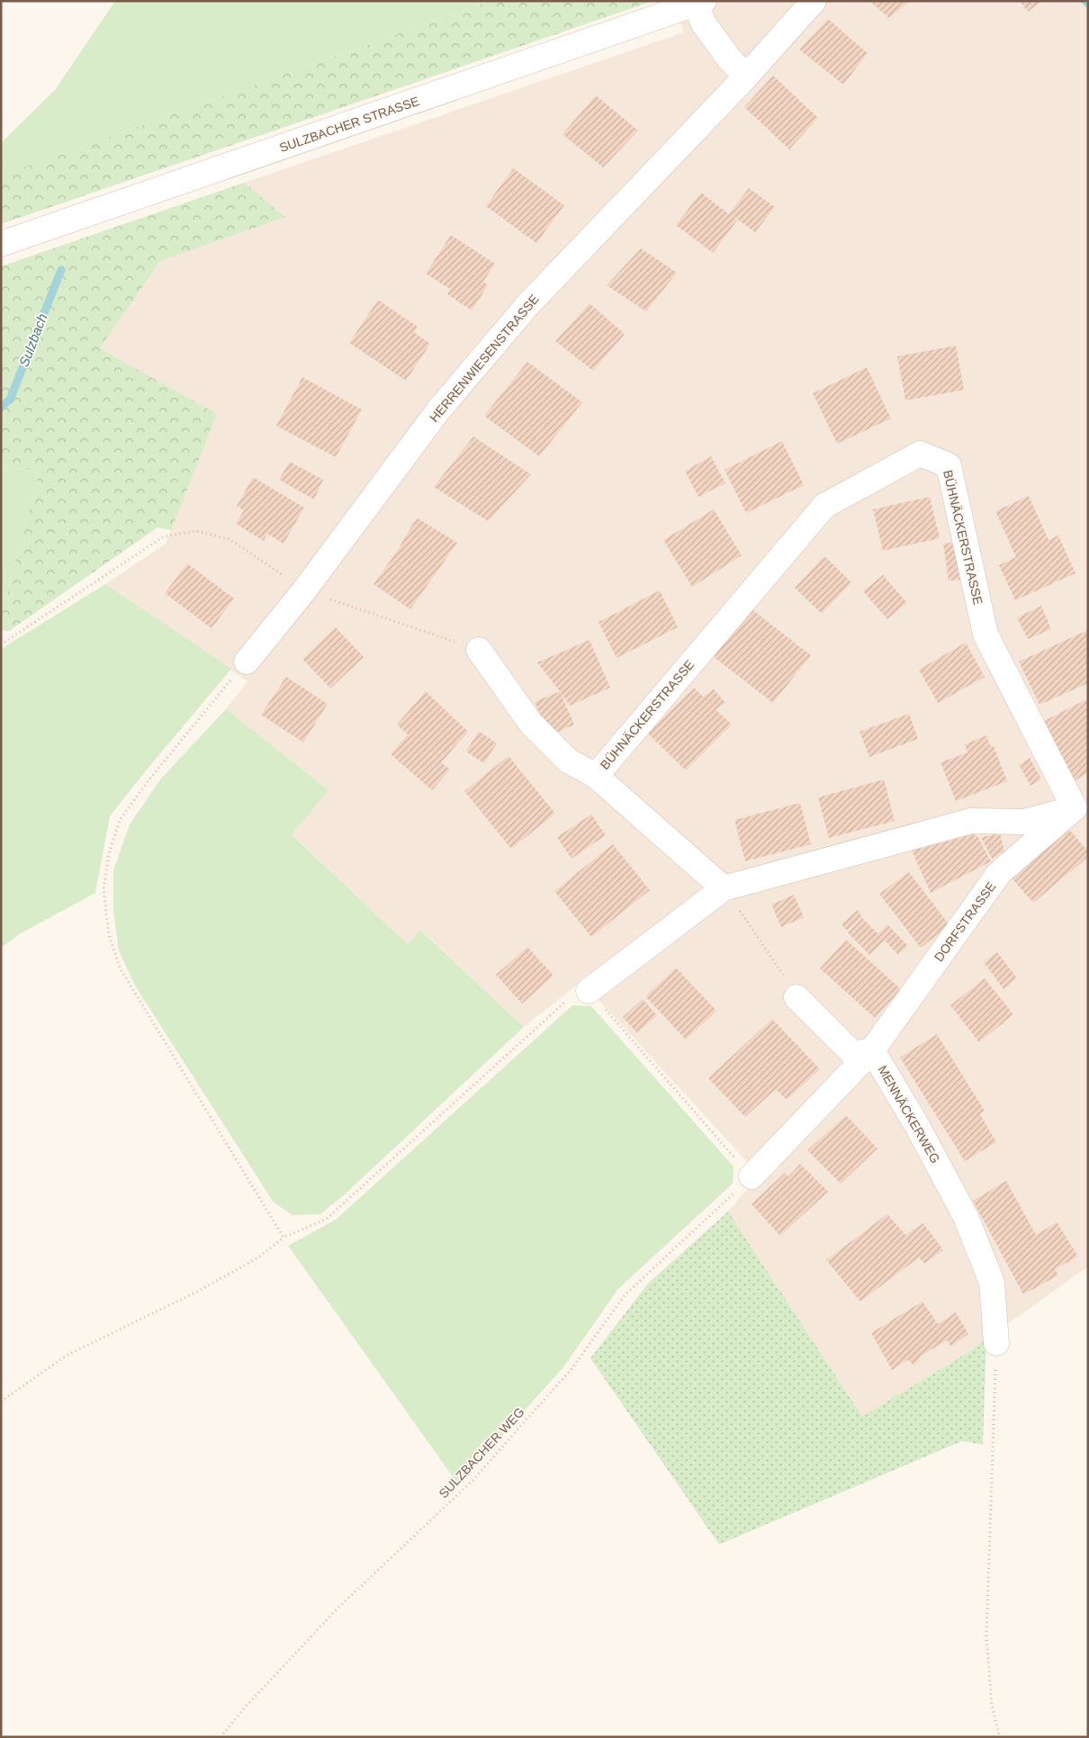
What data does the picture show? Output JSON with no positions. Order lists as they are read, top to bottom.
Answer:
{
  "streets": {
    "street": [
      "SULZBACHER STRASSE",
      "HERRENWIESENSTRASSE",
      "BÜHNÄCKERSTRASSE",
      "DORFSTRASSE",
      "MENNÄCKERWEG"
    ],
    "path": ["SULZBACHER WEG"]
  },
  "crossings": [
    ["BÜHNÄCKERSTRASSE", "DORFSTRASSE"],
    ["DORFSTRASSE", "MENNÄCKERWEG"],
    ["MENNÄCKERWEG", "SULZBACHER WEG"]
  ],
  "water": ["Sulzbach"]
}
